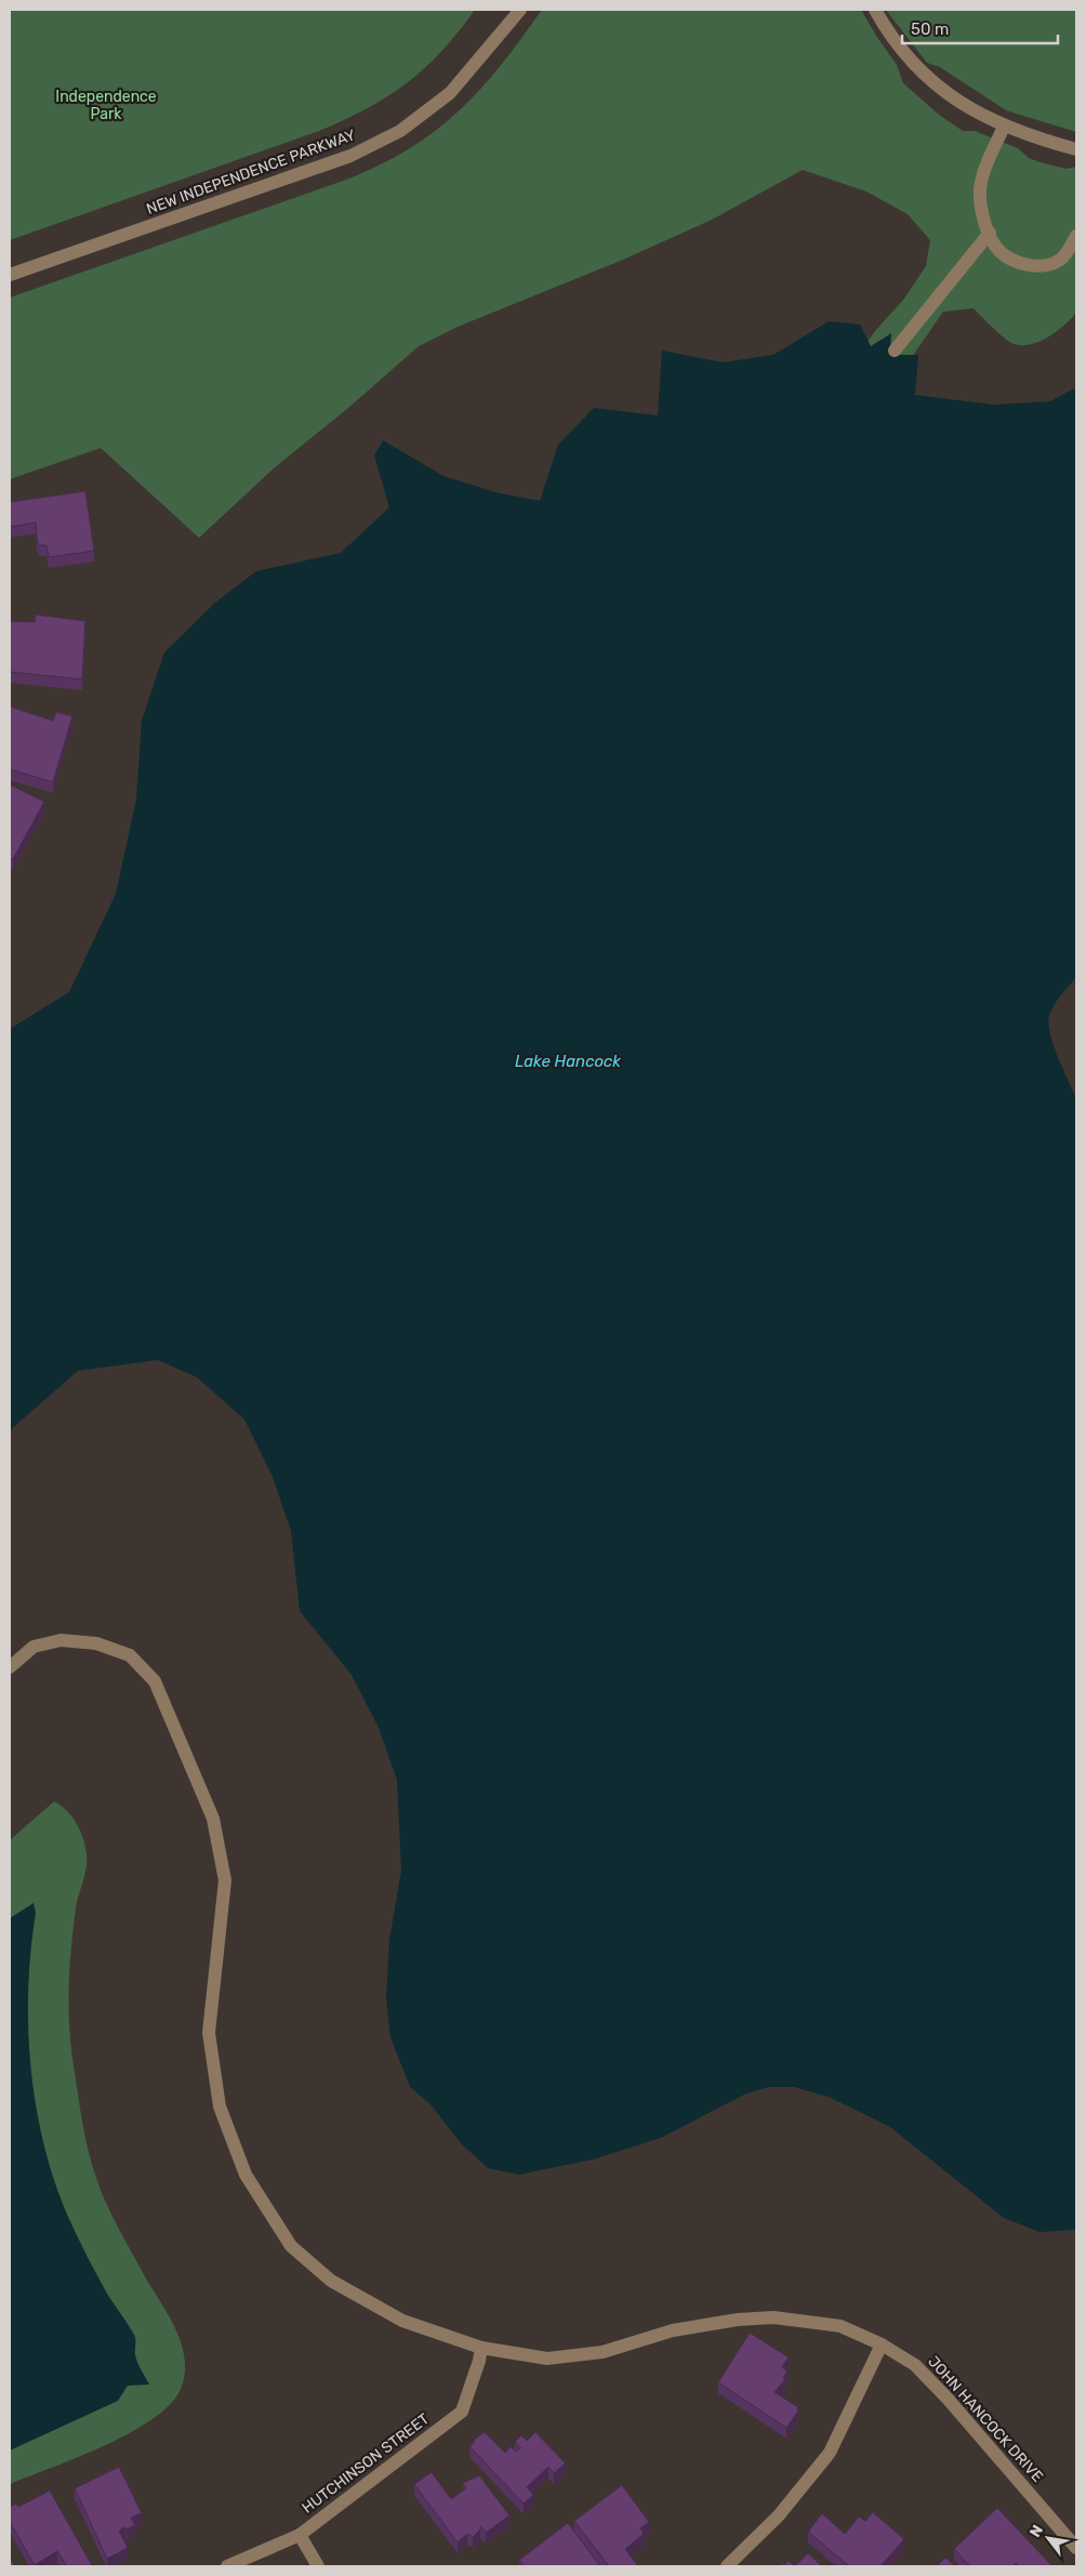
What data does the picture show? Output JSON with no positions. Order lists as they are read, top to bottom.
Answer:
{
  "streets": {
    "street": ["NEW INDEPENDENCE PARKWAY", "JOHN HANCOCK DRIVE", "HUTCHINSON STREET"]
  },
  "crossings": [
    ["JOHN HANCOCK DRIVE", "HUTCHINSON STREET"]
  ],
  "water": ["Lake Hancock"],
  "parks": ["Independence Park"],
  "scale_bar": "50 m",
  "north": "top left"
}
